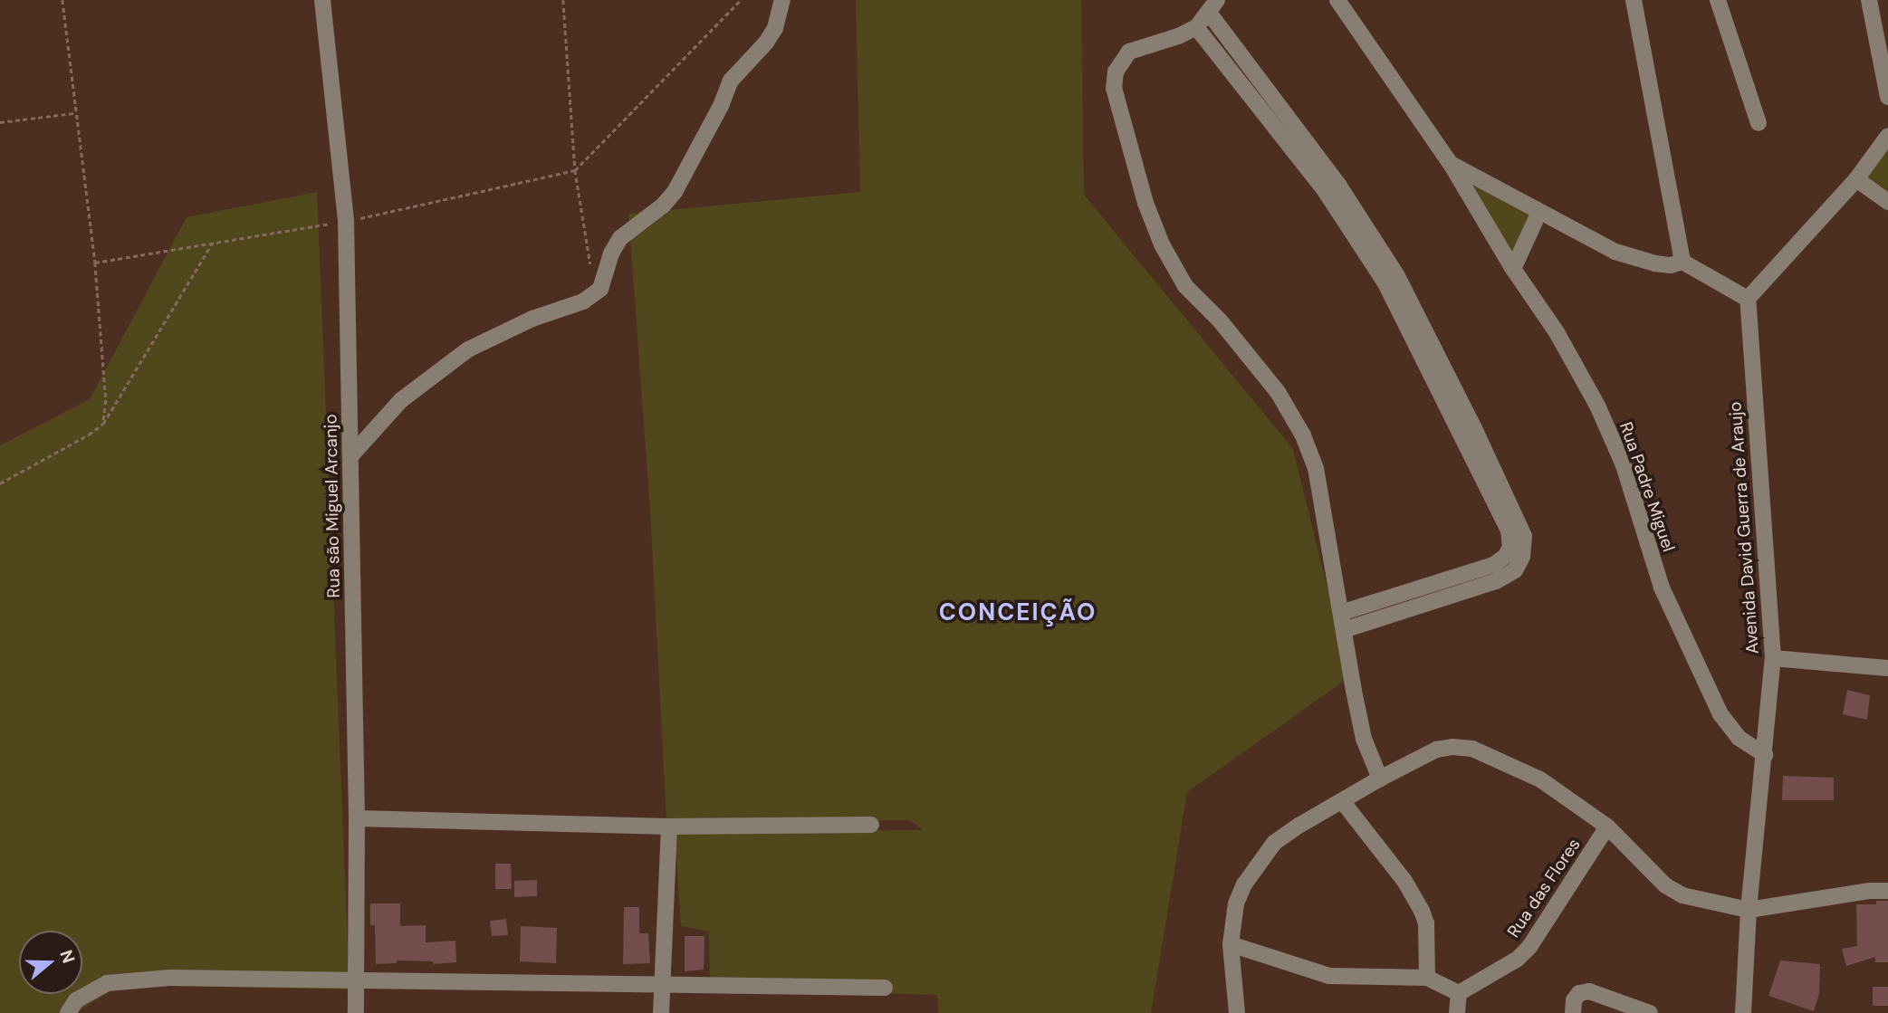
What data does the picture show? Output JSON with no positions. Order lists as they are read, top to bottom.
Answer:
{
  "streets": {
    "street": [
      "Rua Padre Miguel",
      "Rua são Miguel Arcanjo",
      "Avenida David Guerra de Araujo",
      "Rua das Flores"
    ]
  },
  "crossings": [
    ["Rua Padre Miguel", "Avenida David Guerra de Araujo"]
  ],
  "districts": ["CONCEIÇÃO"],
  "north": "right"
}
